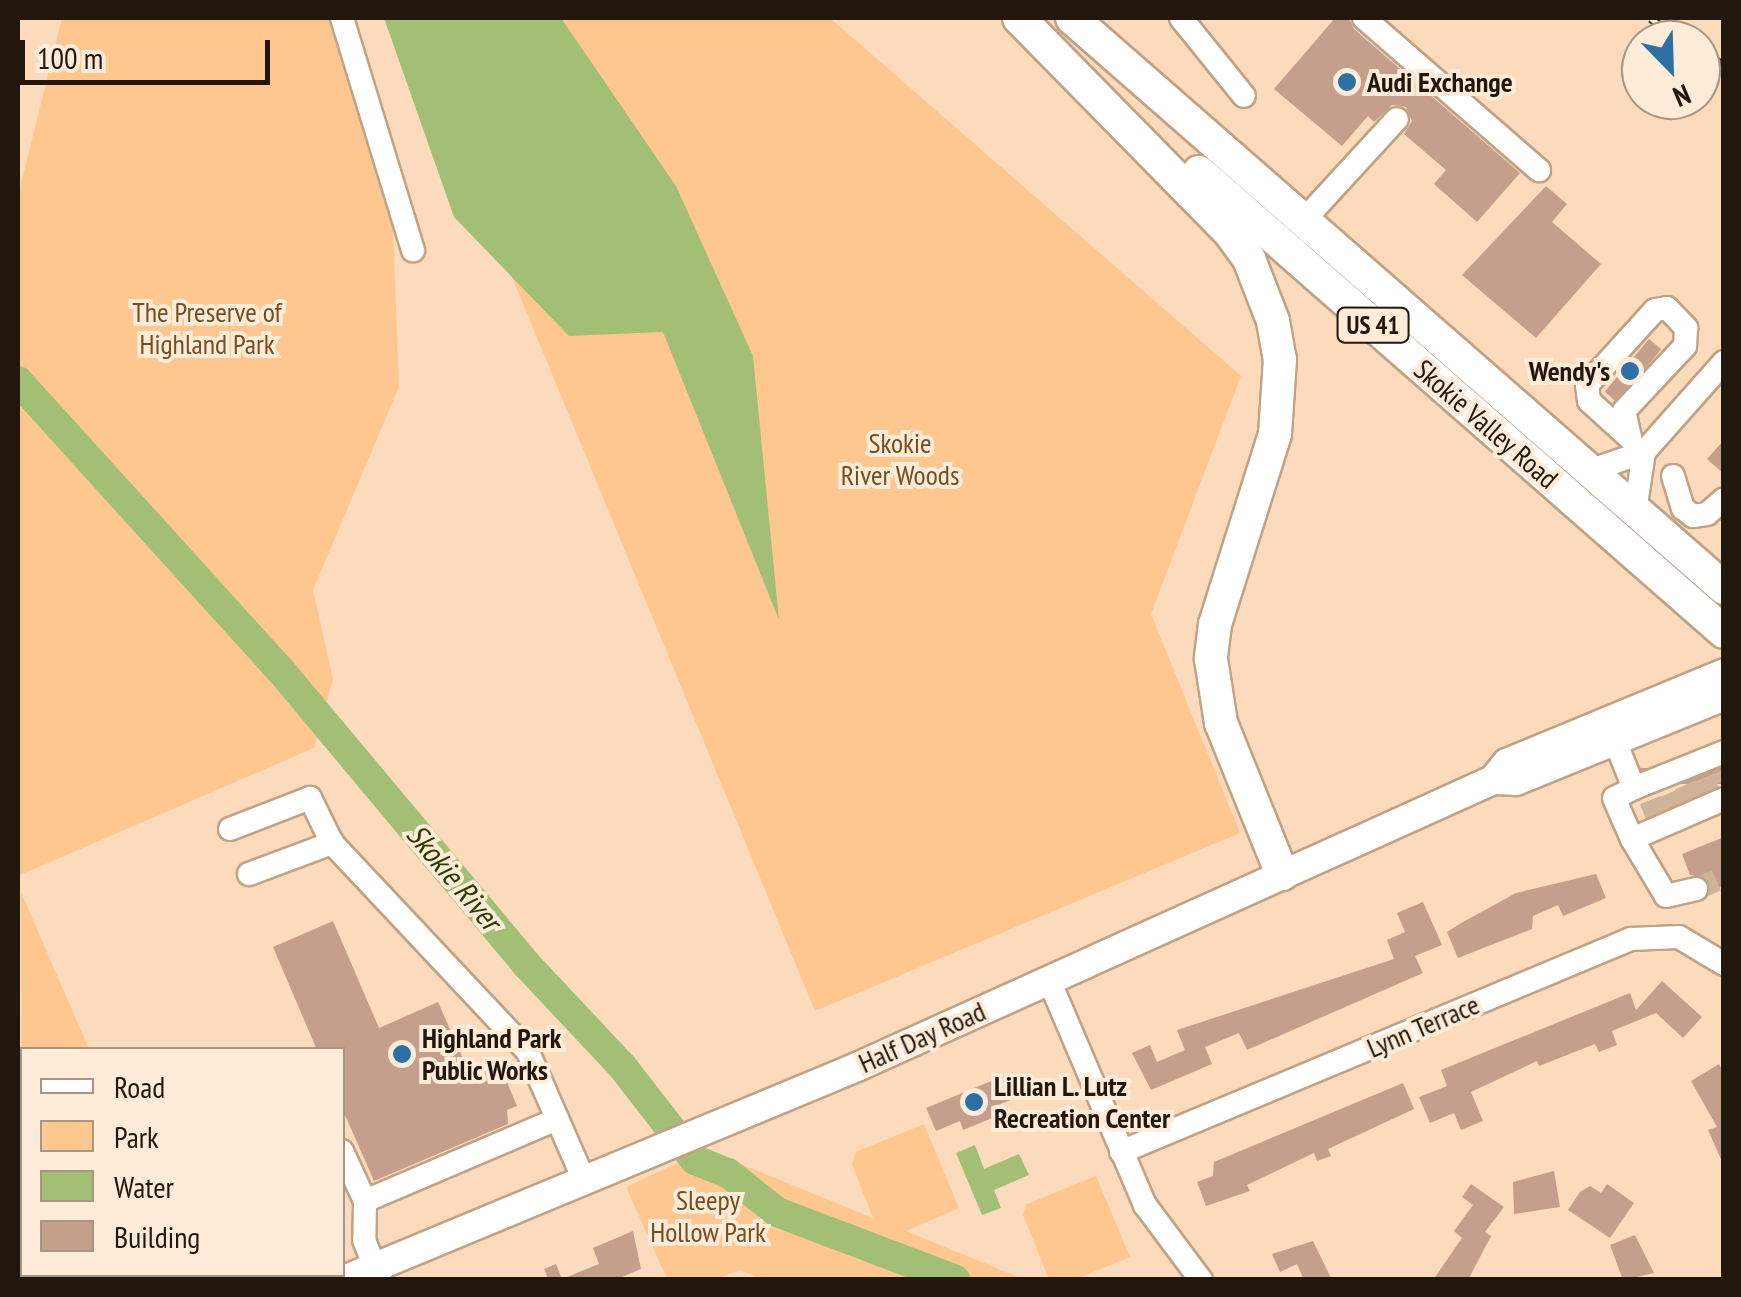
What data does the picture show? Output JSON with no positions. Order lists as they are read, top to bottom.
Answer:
{
  "streets": {
    "highway": ["US 41", "Skokie Valley Road"],
    "main road": ["Half Day Road"],
    "street": ["Lynn Terrace"]
  },
  "water": ["Skokie River"],
  "parks": ["The Preserve of Highland Park", "Skokie River Woods", "Sleepy Hollow Park"],
  "places": [
    "Audi Exchange",
    "Wendy's",
    "Highland Park Public Works",
    "Lillian L. Lutz Recreation Center"
  ],
  "legend": [
    "Road",
    "Park",
    "Water",
    "Building"
  ],
  "scale_bar": "100 m",
  "north": "bottom right"
}
